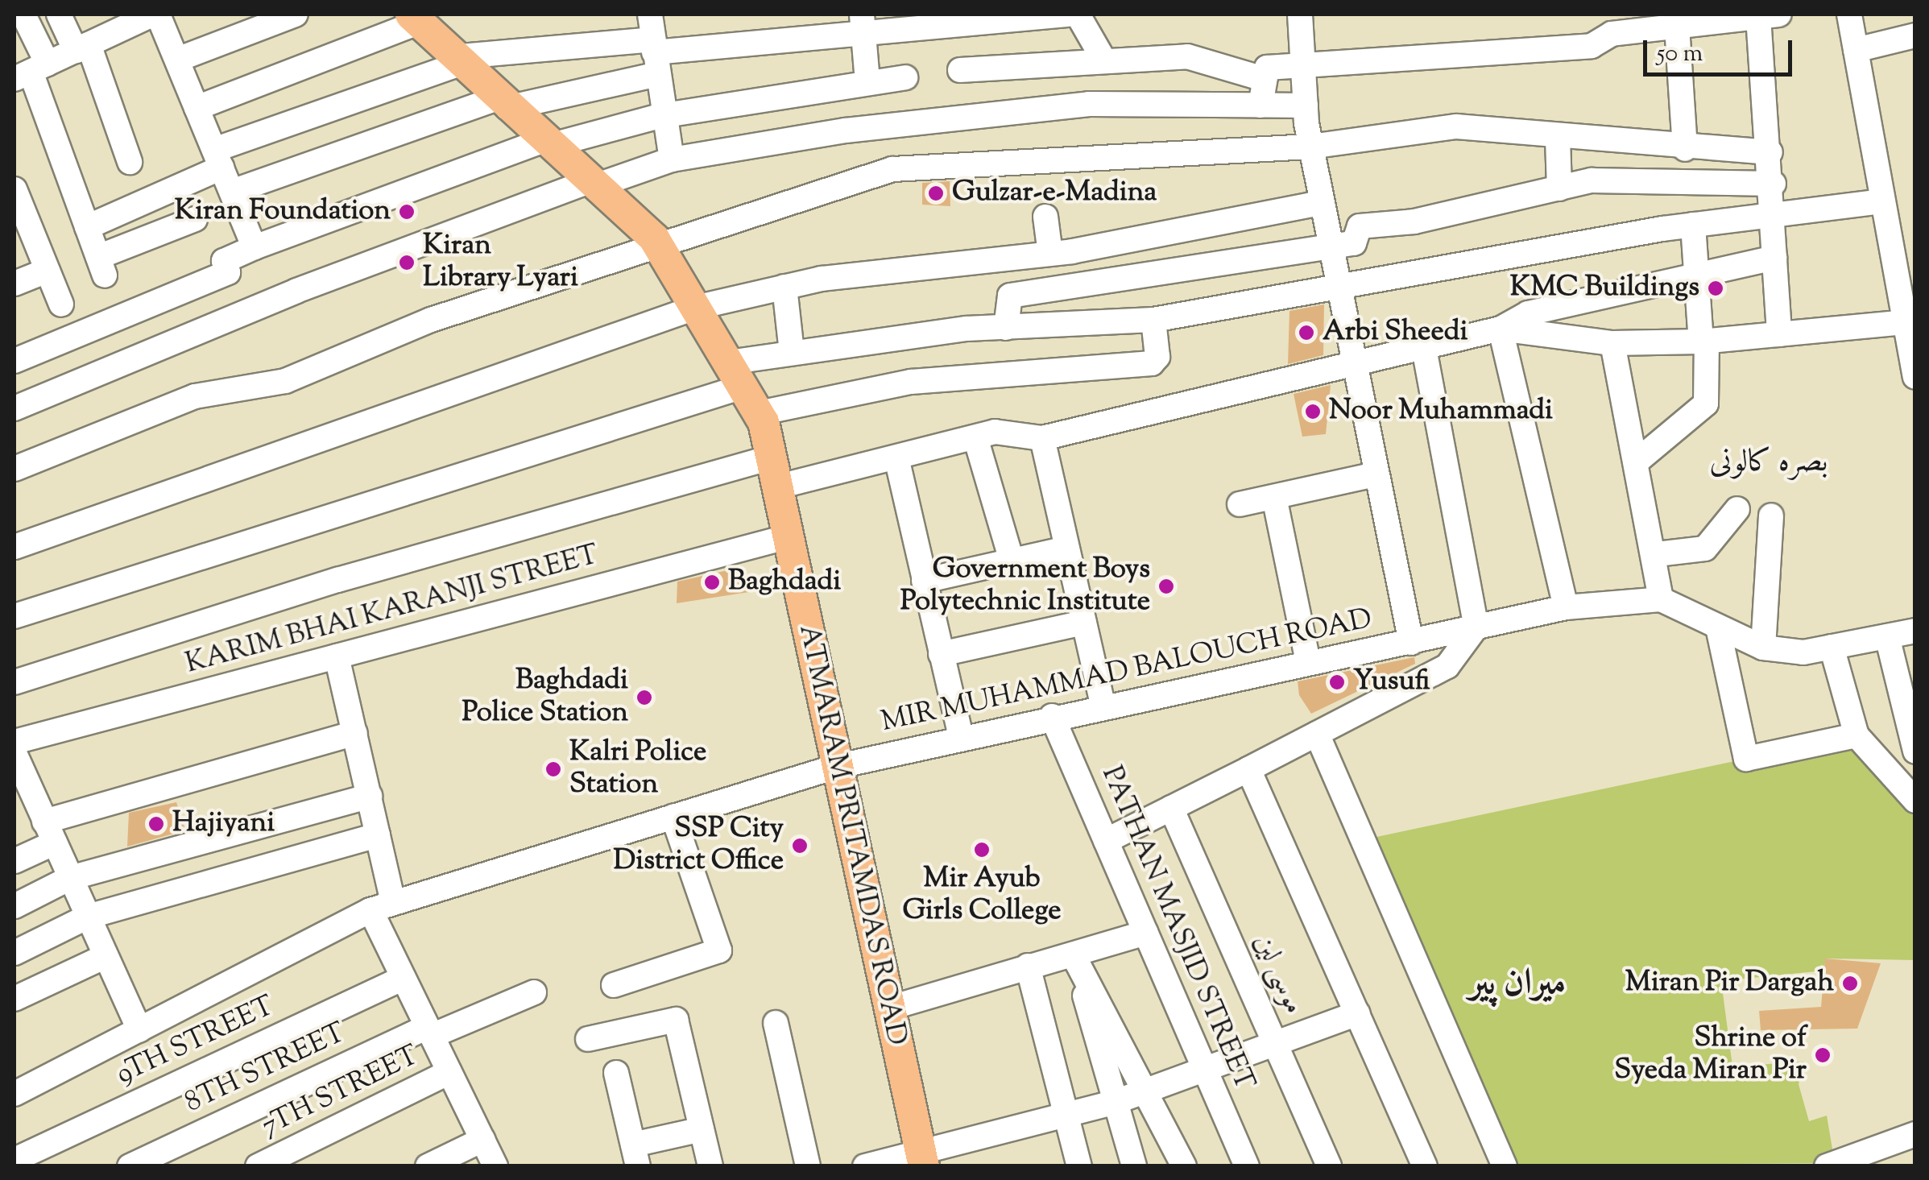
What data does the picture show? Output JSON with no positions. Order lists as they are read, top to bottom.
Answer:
{
  "streets": {
    "main road": ["ATMARAM PRITAMDAS ROAD"],
    "street": [
      "KARIM BHAI KARANJI STREET",
      "MIR MUHAMMAD BALOUCH ROAD",
      "PATHAN MASJID STREET",
      "موسی لین",
      "9TH STREET",
      "8TH STREET",
      "7TH STREET"
    ]
  },
  "crossings": [
    ["KARIM BHAI KARANJI STREET", "ATMARAM PRITAMDAS ROAD"],
    ["MIR MUHAMMAD BALOUCH ROAD", "ATMARAM PRITAMDAS ROAD"],
    ["MIR MUHAMMAD BALOUCH ROAD", "PATHAN MASJID STREET"]
  ],
  "districts": ["بصرہ کالونی", "میران پیر"],
  "places": [
    "Gulzar-e-Madina",
    "Kiran Foundation",
    "Kiran Library Lyari",
    "KMC Buildings",
    "Arbi Sheedi",
    "Noor Muhammadi",
    "Baghdadi",
    "Government Boys Polytechnic Institute",
    "Yusufi",
    "Baghdadi Police Station",
    "Kalri Police Station",
    "Hajiyani",
    "SSP City District Office",
    "Mir Ayub Girls College",
    "Miran Pir Dargah",
    "Shrine of Syeda Miran Pir"
  ],
  "scale_bar": "50 m"
}
